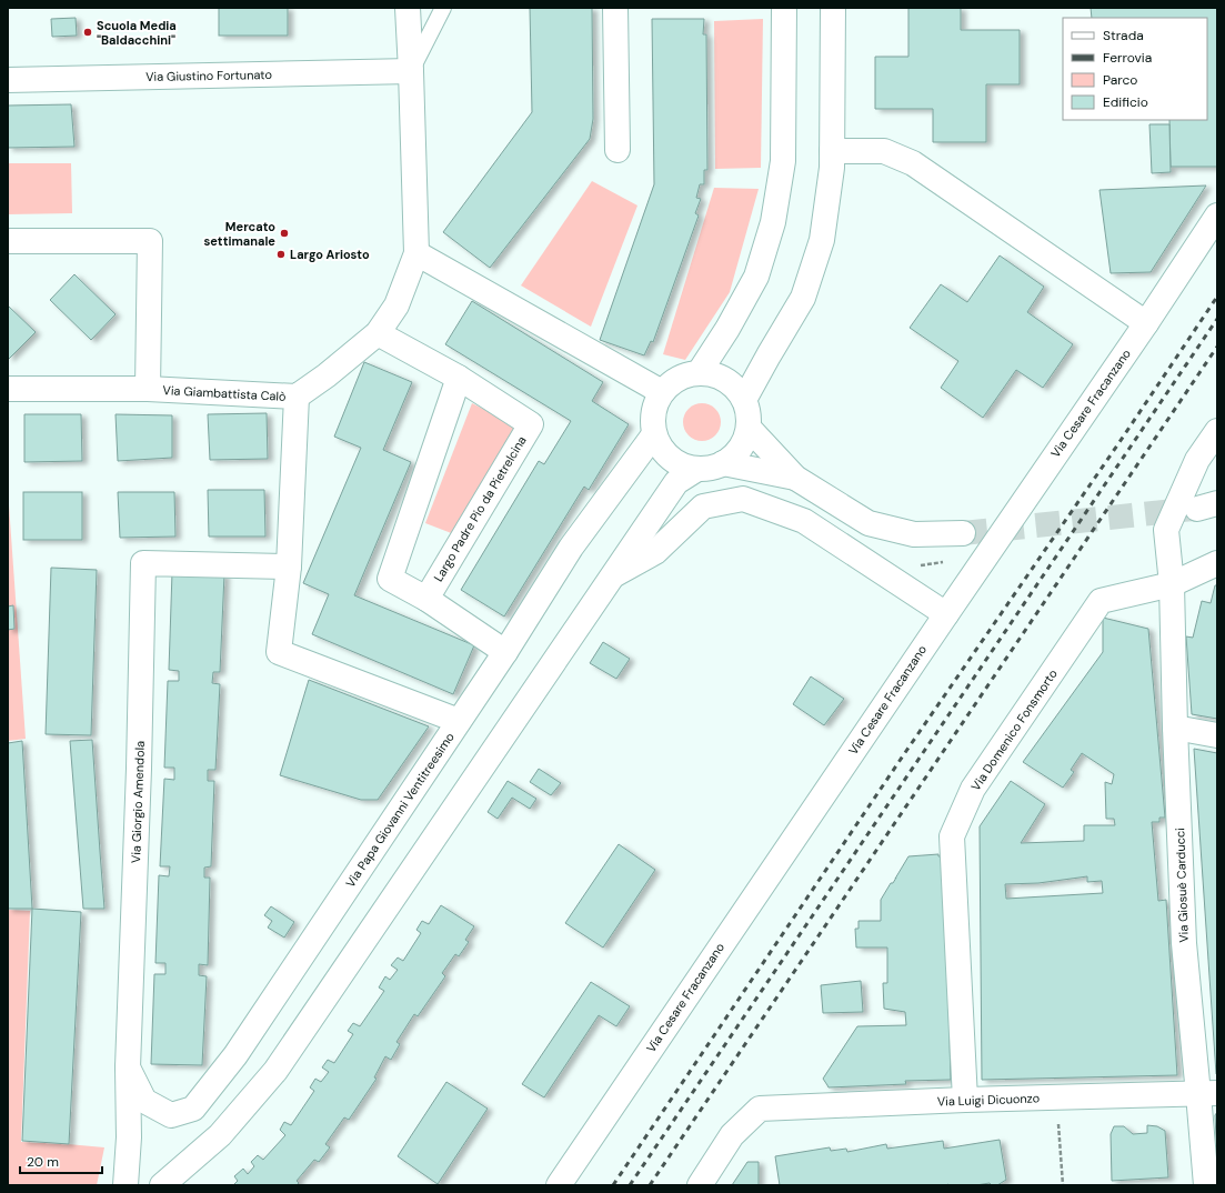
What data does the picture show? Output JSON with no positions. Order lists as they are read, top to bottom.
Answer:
{
  "streets": {
    "street": [
      "Via Giustino Fortunato",
      "Via Giambattista Calò",
      "Via Cesare Fracanzano",
      "Largo Padre Pio da Pietrelcina",
      "Via Domenico Fonsmorto",
      "Via Giorgio Amendola",
      "Via Papa Giovanni Ventitreesimo",
      "Via Giosuè Carducci",
      "Via Luigi Dicuonzo"
    ]
  },
  "crossings": [
    ["Via Giustino Fortunato", "Via Giambattista Calò"],
    ["Via Giambattista Calò", "Largo Padre Pio da Pietrelcina"],
    ["Via Domenico Fonsmorto", "Via Giosuè Carducci"],
    ["Via Domenico Fonsmorto", "Via Luigi Dicuonzo"],
    ["Via Giorgio Amendola", "Via Papa Giovanni Ventitreesimo"],
    ["Via Giosuè Carducci", "Via Luigi Dicuonzo"]
  ],
  "places": ["Scuola Media \"Baldacchini\"", "Mercato settimanale", "Largo Ariosto"],
  "legend": [
    "Strada",
    "Ferrovia",
    "Parco",
    "Edificio"
  ],
  "scale_bar": "20 m"
}
